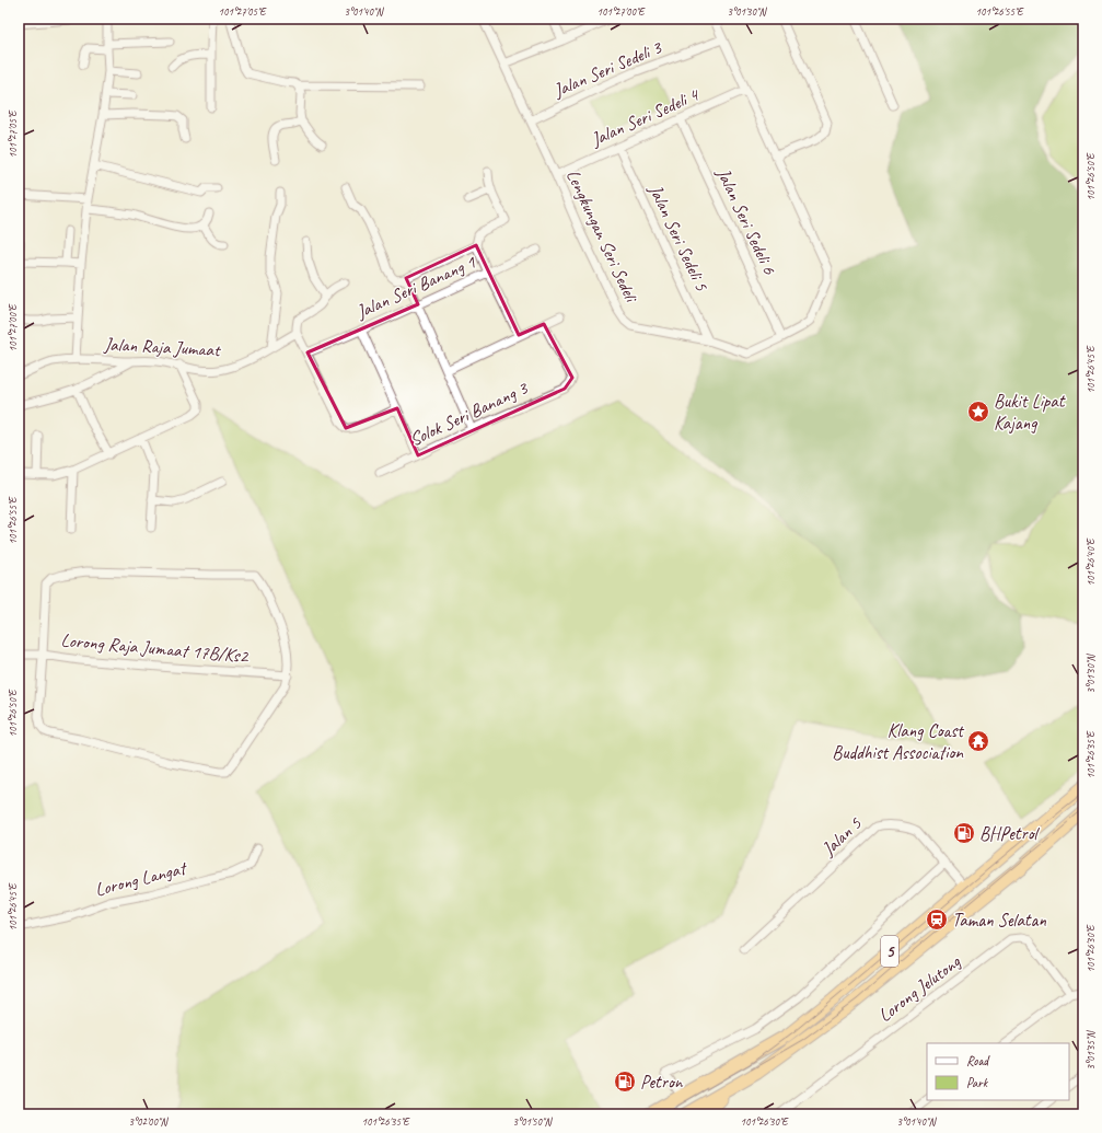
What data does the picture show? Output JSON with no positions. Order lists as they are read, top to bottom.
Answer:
{
  "streets": {
    "highway": ["5"],
    "street": [
      "Jalan Seri Sedeli 3",
      "Jalan Seri Sedeli 4",
      "Jalan Seri Sedeli 6",
      "Lengkungan Seri Sedeli",
      "Jalan Seri Sedeli 5",
      "Jalan Seri Banang 1",
      "Jalan Raja Jumaat",
      "Solok Seri Banang 3",
      "Lorong Raja Jumaat 17B/Ks2",
      "Jalan 5",
      "Lorong Langat",
      "Lorong Jelutong"
    ]
  },
  "crossings": [
    ["Jalan Seri Sedeli 3", "Lengkungan Seri Sedeli"],
    ["Jalan Seri Sedeli 4", "Jalan Seri Sedeli 6"],
    ["Jalan Seri Sedeli 4", "Lengkungan Seri Sedeli"],
    ["Jalan Seri Sedeli 4", "Jalan Seri Sedeli 5"],
    ["Jalan Seri Sedeli 6", "Lengkungan Seri Sedeli"],
    ["Lengkungan Seri Sedeli", "Jalan Seri Sedeli 5"],
    ["Jalan 5", "5"]
  ],
  "places": {
    "place": ["Bukit Lipat Kajang"],
    "temple": ["Klang Coast Buddhist Association"],
    "fuel station": ["BHPetrol", "Petron"],
    "station": ["Taman Selatan"]
  },
  "legend": ["Road", "Park"],
  "coordinates": [
    "101°27'05\"E",
    "3°01'40\"N",
    "101°27'00\"E",
    "3°01'30\"N",
    "101°26'55\"E",
    "101°26'50\"E",
    "101°26'45\"E",
    "101°26'40\"E",
    "101°26'35\"E",
    "101°26'30\"E",
    "3°01'35\"N",
    "3°02'00\"N",
    "3°01'50\"N"
  ]
}
